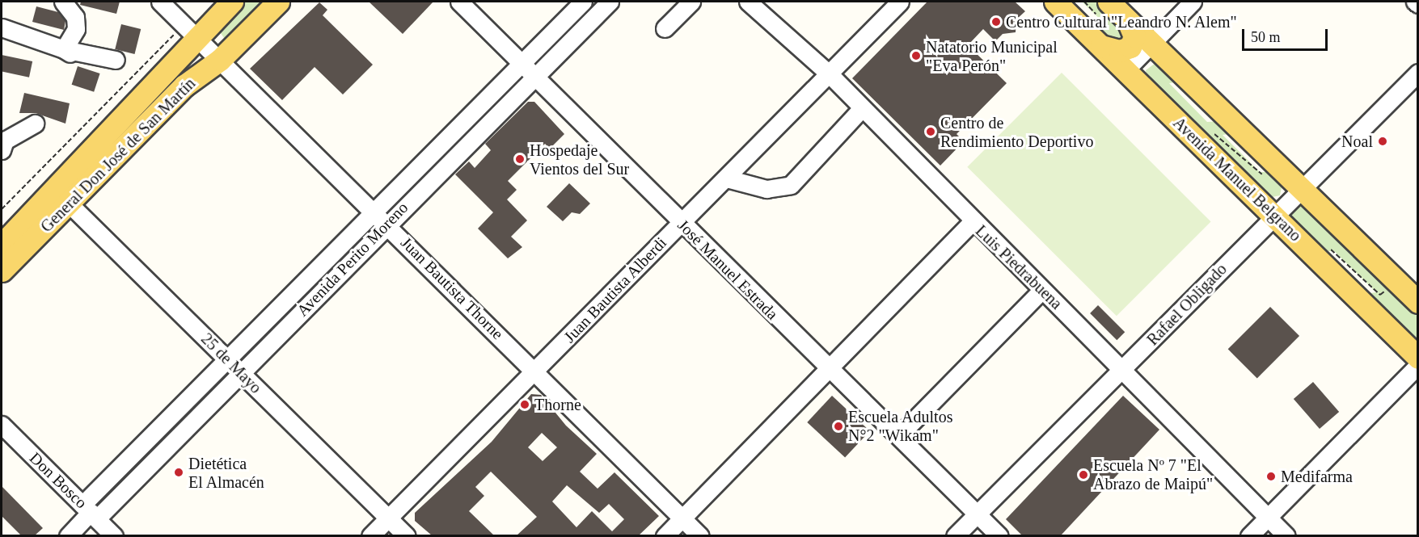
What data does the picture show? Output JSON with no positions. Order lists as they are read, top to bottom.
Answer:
{
  "streets": {
    "main road": ["General Don José de San Martín", "Avenida Manuel Belgrano"],
    "street": [
      "Avenida Perito Moreno",
      "Luis Piedrabuena",
      "José Manuel Estrada",
      "Juan Bautista Thorne",
      "Juan Bautista Alberdi",
      "Rafael Obligado",
      "25 de Mayo",
      "Don Bosco"
    ]
  },
  "crossings": [
    ["General Don José de San Martín", "Juan Bautista Thorne"],
    ["General Don José de San Martín", "25 de Mayo"],
    ["Avenida Manuel Belgrano", "Rafael Obligado"],
    ["Avenida Perito Moreno", "José Manuel Estrada"],
    ["Avenida Perito Moreno", "Juan Bautista Thorne"],
    ["Avenida Perito Moreno", "25 de Mayo"],
    ["Avenida Perito Moreno", "Don Bosco"],
    ["Luis Piedrabuena", "Juan Bautista Alberdi"],
    ["Luis Piedrabuena", "Rafael Obligado"],
    ["José Manuel Estrada", "Juan Bautista Alberdi"],
    ["José Manuel Estrada", "Rafael Obligado"],
    ["Juan Bautista Thorne", "Juan Bautista Alberdi"],
    ["Juan Bautista Alberdi", "25 de Mayo"]
  ],
  "places": [
    "Centro Cultural \"Leandro N. Alem\"",
    "Natatorio Municipal \"Eva Perón\"",
    "Centro de Rendimiento Deportivo",
    "Noal",
    "Hospedaje Vientos del Sur",
    "Thorne",
    "Escuela Adultos N°2 \"Wikam\"",
    "Dietética El Almacén",
    "Escuela Nº 7 \"El Abrazo de Maipú\"",
    "Medifarma"
  ],
  "scale_bar": "50 m"
}
